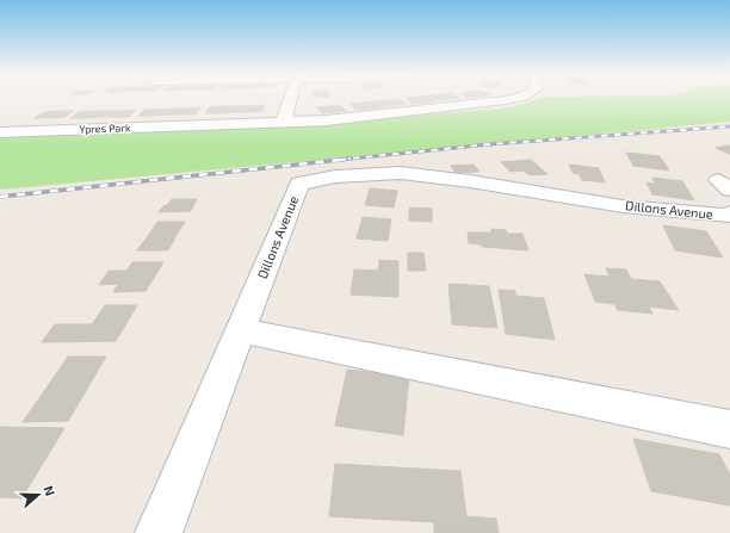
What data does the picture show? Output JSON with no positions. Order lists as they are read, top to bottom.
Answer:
{
  "streets": {
    "street": ["Ypres Park", "Dillons Avenue"]
  },
  "north": "right"
}
